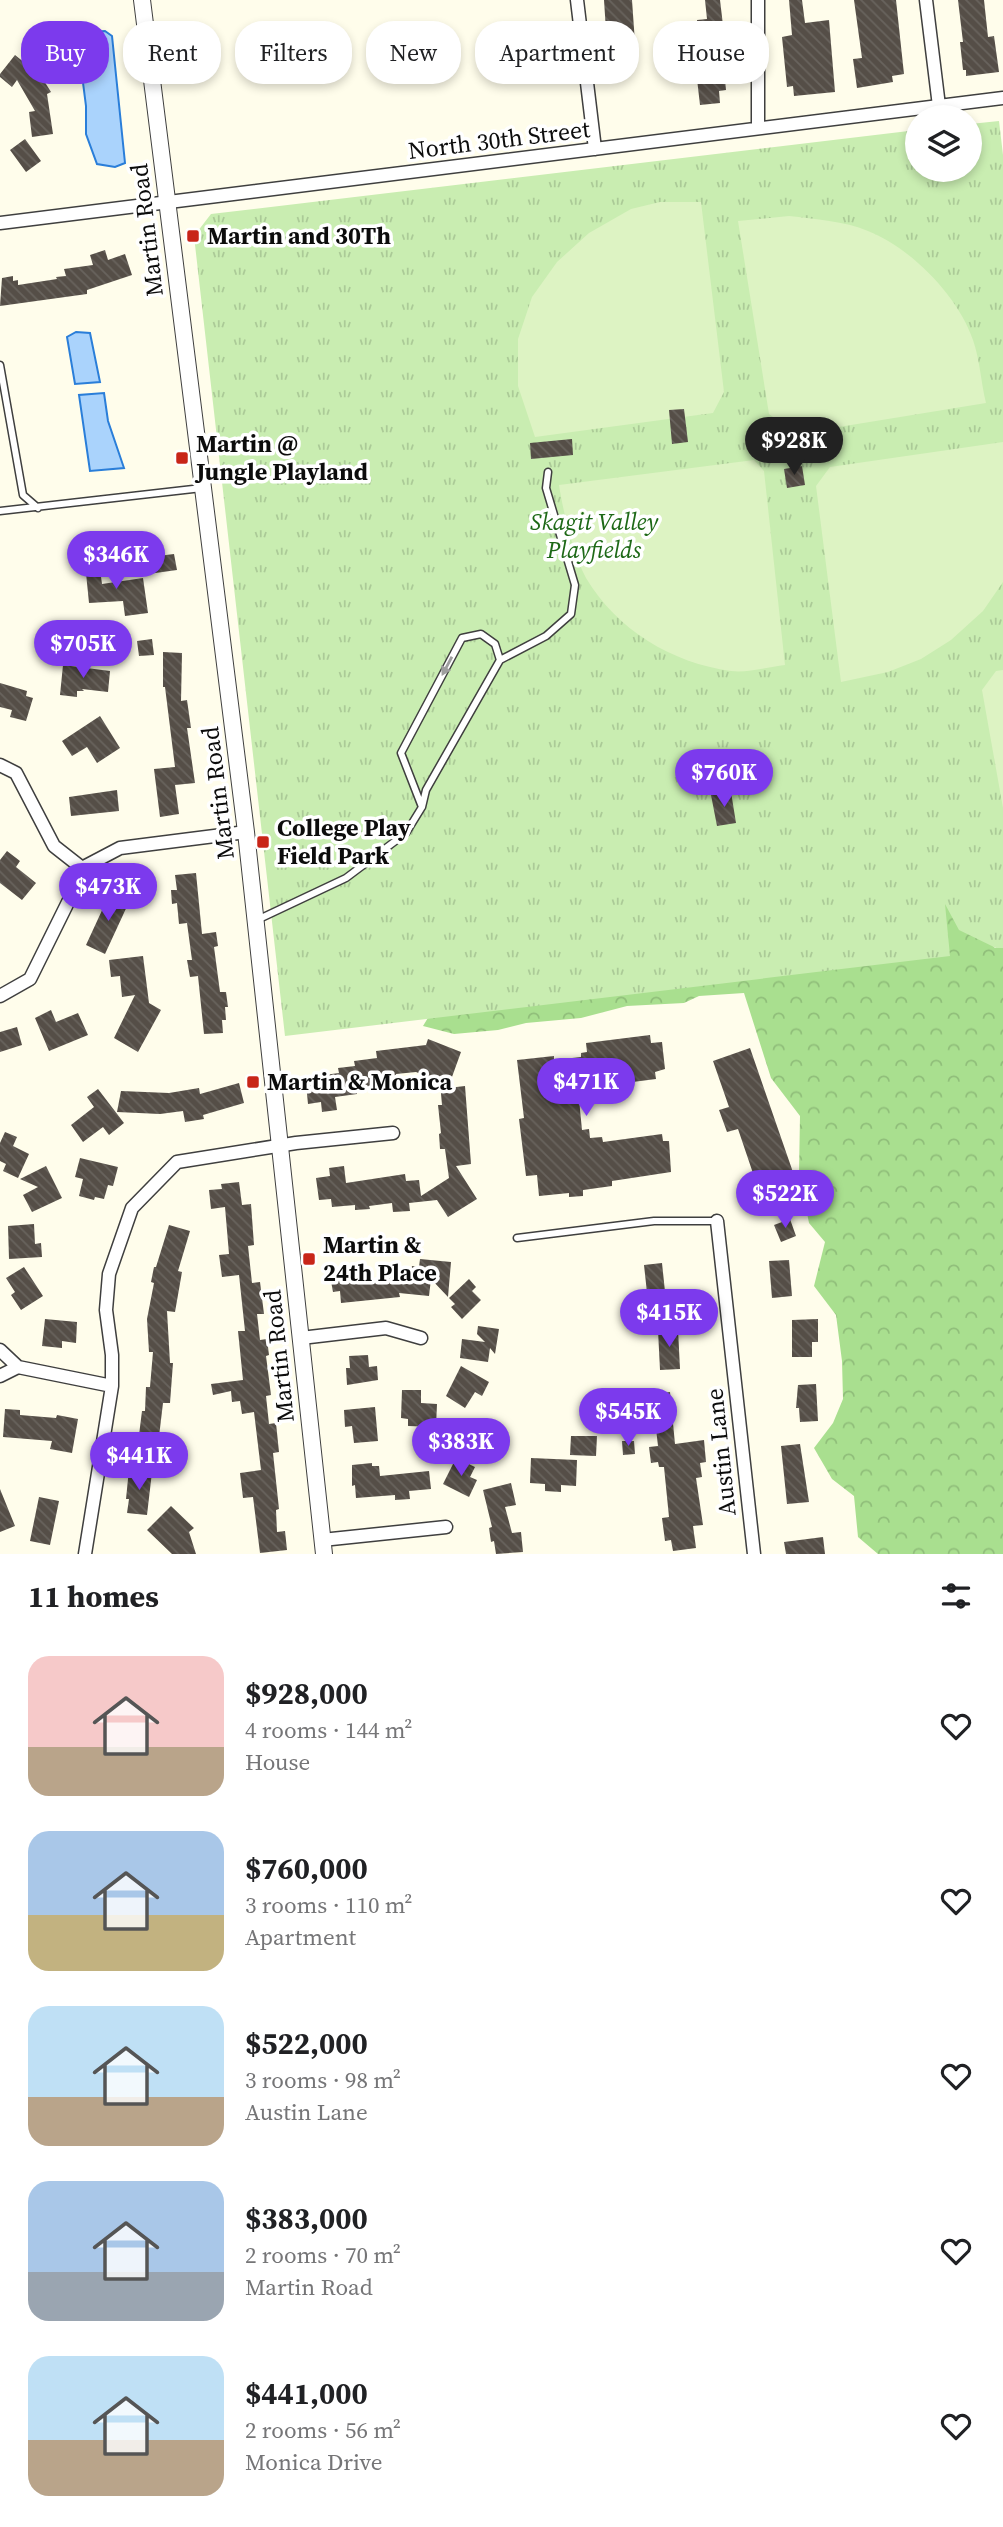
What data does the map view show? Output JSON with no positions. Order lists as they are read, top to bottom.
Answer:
{
  "streets": {
    "street": ["North 30th Street", "Martin Road", "Austin Lane"]
  },
  "crossings": [
    ["North 30th Street", "Martin Road"]
  ],
  "parks": ["Skagit Valley Playfields"],
  "places": {
    "transit": [
      "Martin and 30Th",
      "Martin @ Jungle Playland",
      "College Play Field Park",
      "Martin & Monica",
      "Martin & 24th Place"
    ]
  },
  "page": {
    "chip": [
      "Buy",
      "Rent",
      "Filters",
      "New",
      "Apartment",
      "House"
    ],
    "price": [
      "$928K",
      "$346K",
      "$705K",
      "$760K",
      "$473K",
      "$471K",
      "$522K",
      "$415K",
      "$545K",
      "$383K",
      "$441K"
    ],
    "heading": "11 homes",
    "list": [
      {
        "name": "$928,000",
        "note": "4 rooms · 144 m² · House"
      },
      {
        "name": "$760,000",
        "note": "3 rooms · 110 m² · Apartment"
      },
      {
        "name": "$522,000",
        "note": "3 rooms · 98 m² · Austin Lane"
      },
      {
        "name": "$383,000",
        "note": "2 rooms · 70 m² · Martin Road"
      },
      {
        "name": "$441,000",
        "note": "2 rooms · 56 m² · Monica Drive"
      }
    ]
  }
}
